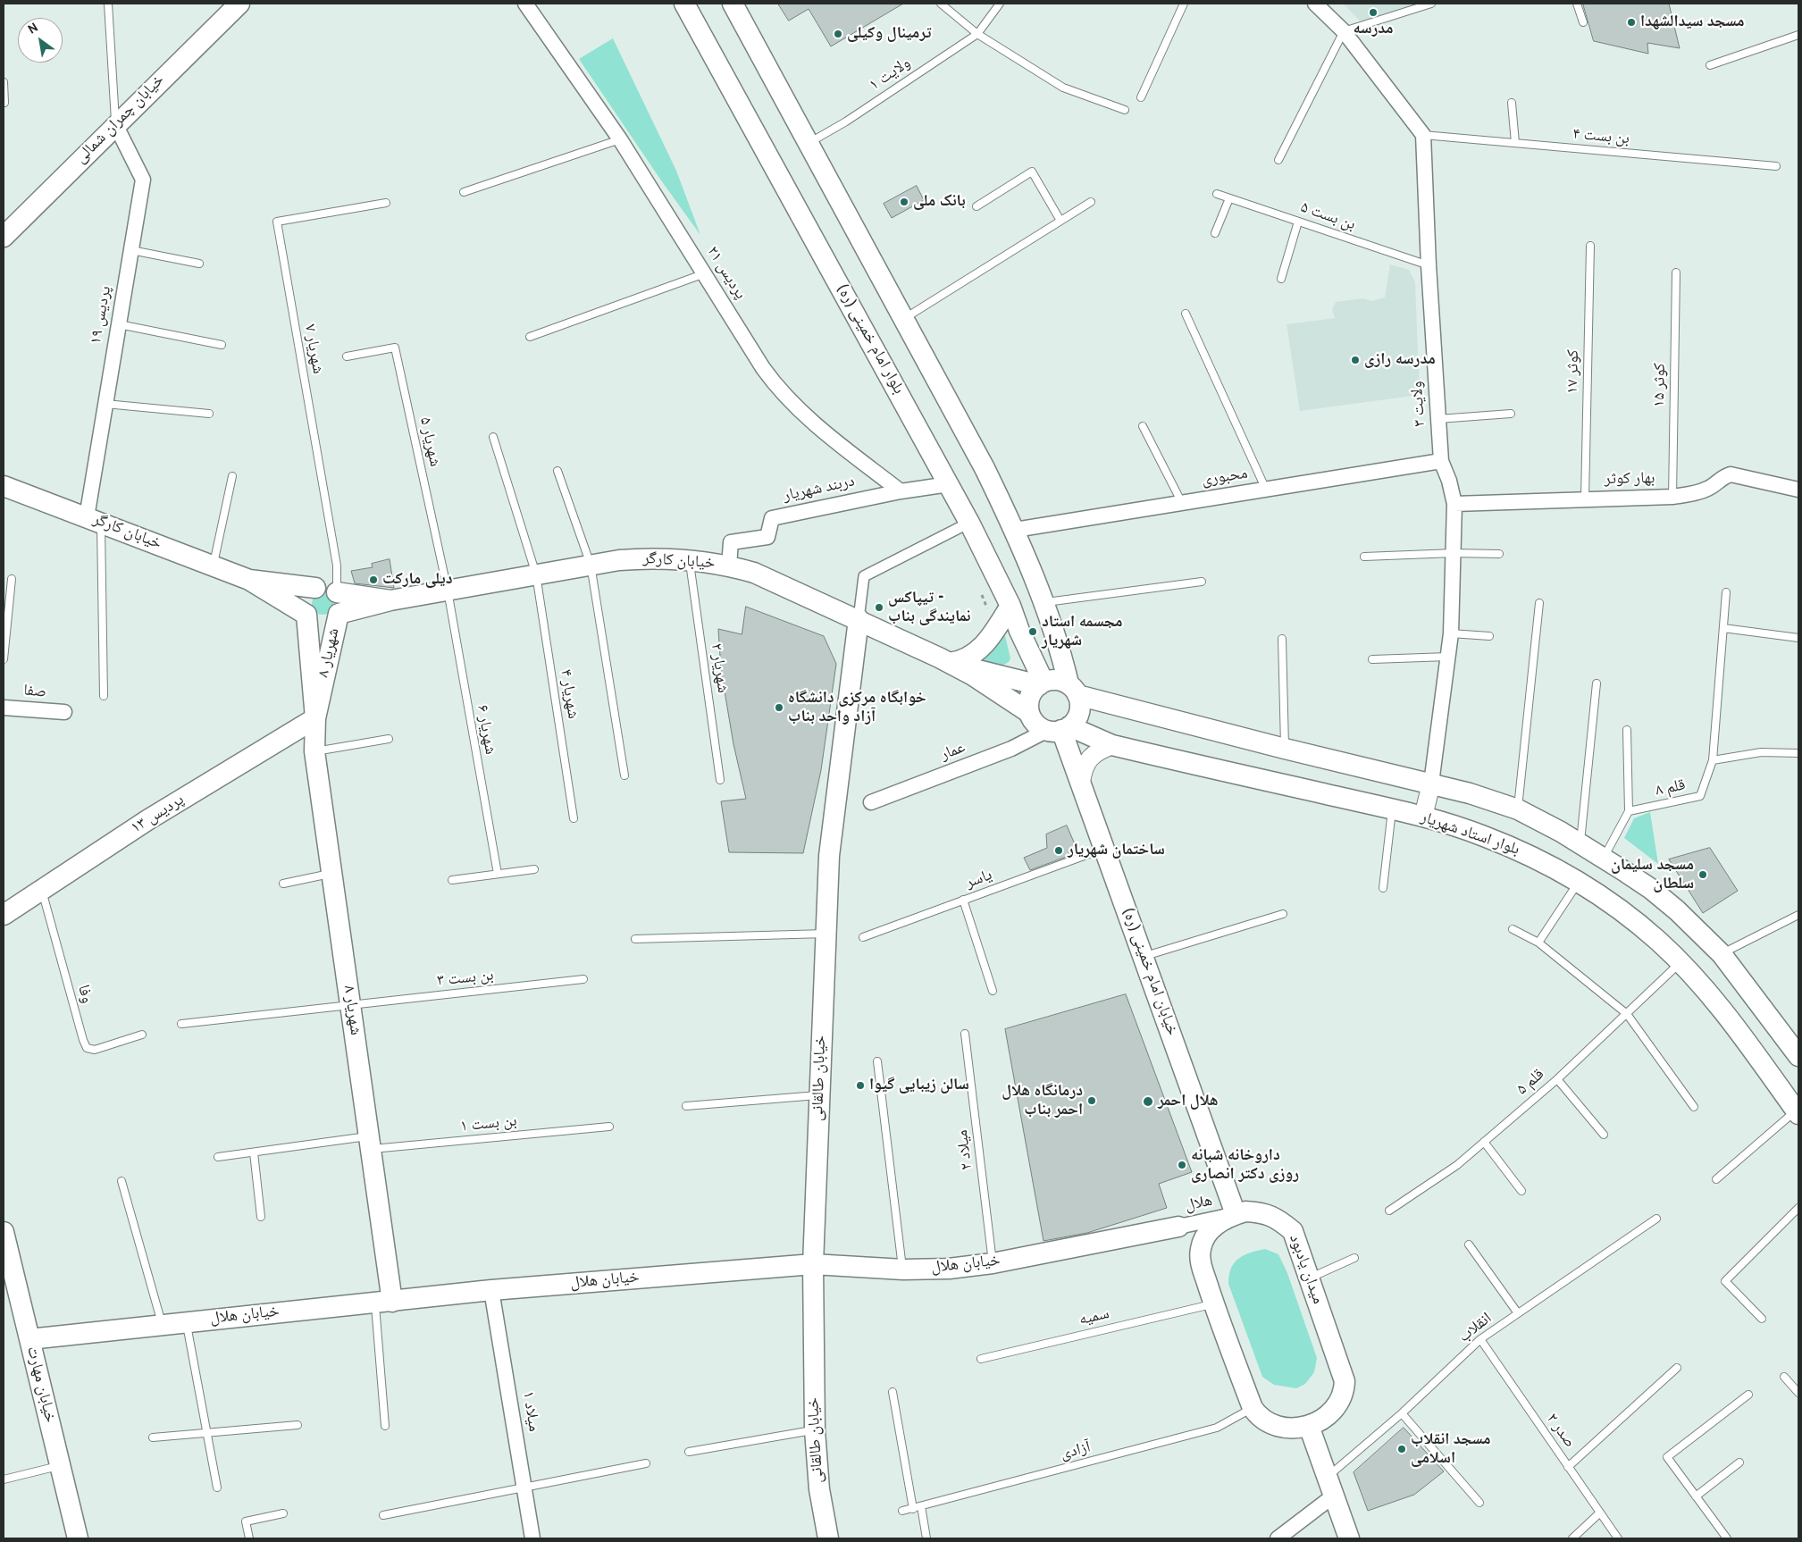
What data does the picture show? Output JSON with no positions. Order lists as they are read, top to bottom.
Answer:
{
  "streets": {
    "main road": [
      "خیابان چمران شمالی",
      "بلوار امام خمینی (ره)",
      "خیابان کارگر",
      "شهریار ۸",
      "پردیس ۱۳",
      "بلوار استاد شهریار",
      "خیابان امام خمینی (ره)",
      "خیابان طالقانی",
      "خیابان هلال",
      "میدان یادبود",
      "خیابان مهارت"
    ],
    "street": [
      "پردیس ۲۱",
      "پردیس ۱۹",
      "ولایت ۳",
      "محبوری",
      "بهار کوثر",
      "دربند شهریار",
      "صفا",
      "عمار",
      "هلال",
      "میلاد ۱"
    ],
    "lane": [
      "ولایت ۱",
      "بن بست ۴",
      "بن بست ۵",
      "شهریار ۷",
      "کوثر ۱۷",
      "کوثر ۱۵",
      "شهریار ۵",
      "شهریار ۲",
      "شهریار ۴",
      "شهریار ۶",
      "قلم ۸",
      "یاسر",
      "بن بست ۳",
      "وفا",
      "قلم ۵",
      "بن بست ۱",
      "میلاد ۲",
      "سمیه",
      "انقلاب",
      "صدر ۲",
      "آزادی"
    ]
  },
  "crossings": [
    ["خیابان چمران شمالی", "پردیس ۱۹"],
    ["بن بست ۴", "ولایت ۳"],
    ["بن بست ۵", "ولایت ۳"],
    ["پردیس ۲۱", "دربند شهریار"],
    ["پردیس ۱۹", "خیابان کارگر"],
    ["بلوار امام خمینی (ره)", "عمار"],
    ["بلوار امام خمینی (ره)", "بلوار استاد شهریار"],
    ["بلوار امام خمینی (ره)", "خیابان امام خمینی (ره)"],
    ["شهریار ۷", "خیابان کارگر"],
    ["شهریار ۷", "شهریار ۸"],
    ["کوثر ۱۷", "بهار کوثر"],
    ["کوثر ۱۵", "بهار کوثر"],
    ["ولایت ۳", "محبوری"],
    ["ولایت ۳", "بهار کوثر"],
    ["شهریار ۵", "خیابان کارگر"],
    ["شهریار ۵", "شهریار ۶"],
    ["دربند شهریار", "خیابان کارگر"],
    ["خیابان کارگر", "شهریار ۸"],
    ["خیابان کارگر", "شهریار ۲"],
    ["خیابان کارگر", "شهریار ۴"],
    ["خیابان کارگر", "شهریار ۶"],
    ["خیابان کارگر", "خیابان طالقانی"],
    ["شهریار ۸", "پردیس ۱۳"],
    ["شهریار ۸", "بن بست ۳"],
    ["شهریار ۸", "بن بست ۱"],
    ["شهریار ۸", "خیابان هلال"],
    ["عمار", "بلوار استاد شهریار"],
    ["عمار", "خیابان امام خمینی (ره)"],
    ["پردیس ۱۳", "وفا"],
    ["بلوار استاد شهریار", "خیابان امام خمینی (ره)"],
    ["بلوار استاد شهریار", "قلم ۵"],
    ["یاسر", "خیابان امام خمینی (ره)"],
    ["خیابان امام خمینی (ره)", "هلال"],
    ["خیابان امام خمینی (ره)", "میدان یادبود"],
    ["خیابان طالقانی", "خیابان هلال"],
    ["میلاد ۲", "خیابان هلال"],
    ["هلال", "خیابان هلال"],
    ["هلال", "میدان یادبود"],
    ["خیابان هلال", "خیابان مهارت"],
    ["خیابان هلال", "میلاد ۱"],
    ["میدان یادبود", "سمیه"],
    ["میدان یادبود", "آزادی"],
    ["انقلاب", "صدر ۲"]
  ],
  "places": [
    "مدرسه",
    "مسجد سیدالشهدا",
    "ترمینال وکیلی",
    "بانک ملی",
    "مدرسه رازی",
    "دیلی مارکت",
    "تیپاکس - نمایندگی بناب",
    "مجسمه استاد شهریار",
    "خوابگاه مرکزی دانشگاه آزاد واحد بناب",
    "ساختمان شهریار",
    "مسجد سلیمان سلطان",
    "سالن زیبایی گیوا",
    "درمانگاه هلال احمر بناب",
    "هلال احمر",
    "داروخانه شبانه روزی دکتر انصاری",
    "مسجد انقلاب اسلامی"
  ],
  "north": "top left"
}
